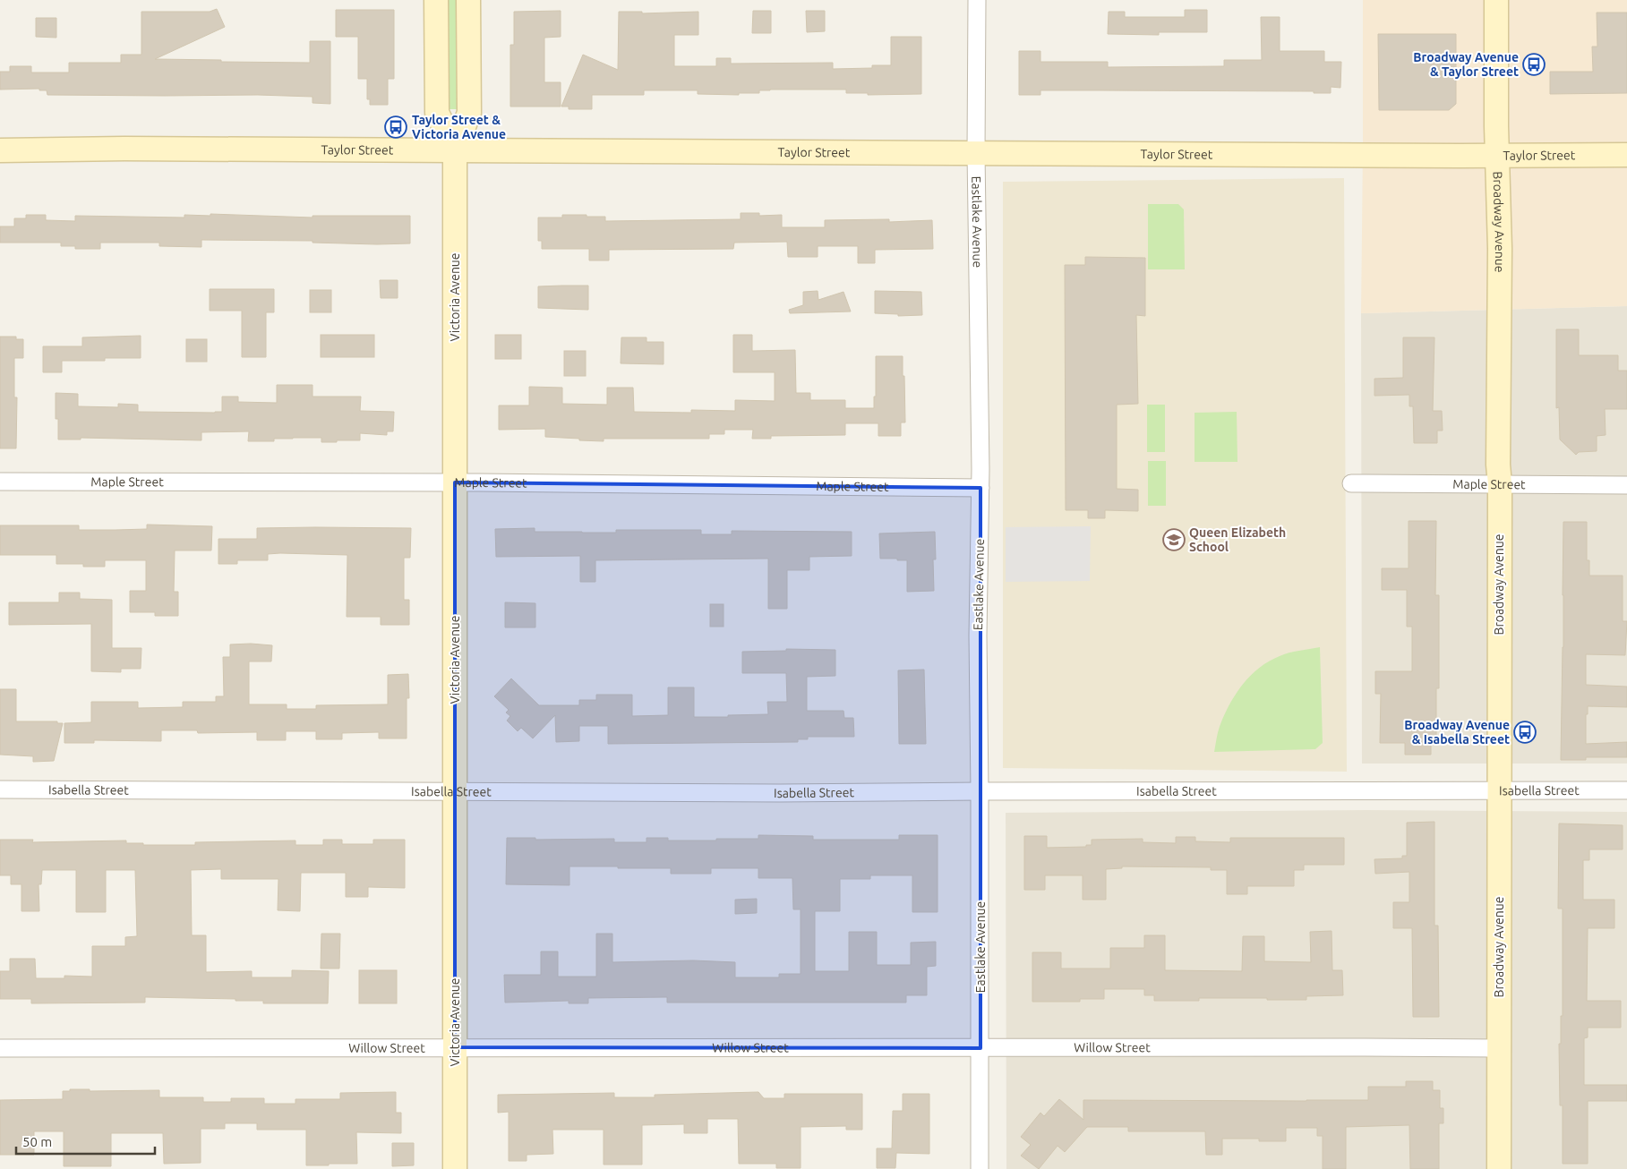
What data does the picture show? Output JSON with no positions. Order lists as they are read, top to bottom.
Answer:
{
  "streets": {
    "street": [
      "Taylor Street",
      "Eastlake Avenue",
      "Broadway Avenue",
      "Victoria Avenue",
      "Maple Street",
      "Isabella Street",
      "Willow Street"
    ]
  },
  "crossings": [
    ["Taylor Street", "Eastlake Avenue"],
    ["Taylor Street", "Broadway Avenue"],
    ["Taylor Street", "Victoria Avenue"],
    ["Eastlake Avenue", "Maple Street"],
    ["Eastlake Avenue", "Isabella Street"],
    ["Eastlake Avenue", "Willow Street"],
    ["Broadway Avenue", "Maple Street"],
    ["Broadway Avenue", "Isabella Street"],
    ["Broadway Avenue", "Willow Street"],
    ["Victoria Avenue", "Maple Street"],
    ["Victoria Avenue", "Isabella Street"],
    ["Victoria Avenue", "Willow Street"]
  ],
  "places": {
    "bus stop": ["Broadway Avenue & Taylor Street", "Taylor Street & Victoria Avenue", "Broadway Avenue & Isabella Street"],
    "school or university": ["Queen Elizabeth School"]
  },
  "scale_bar": "50 m"
}
